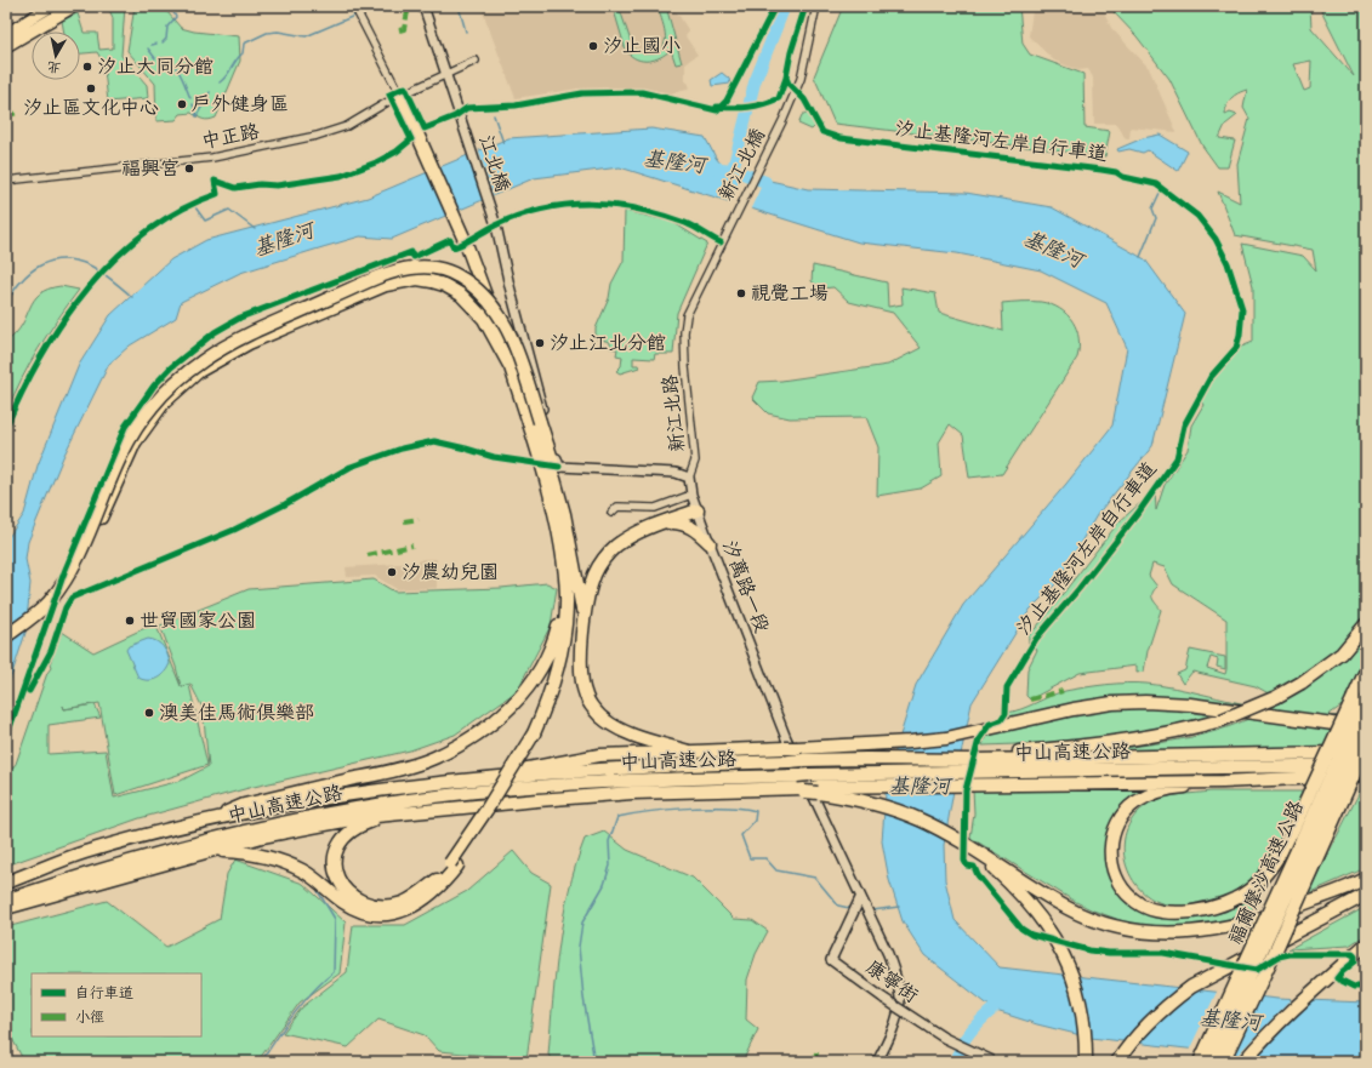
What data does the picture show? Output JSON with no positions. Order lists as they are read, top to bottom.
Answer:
{
  "streets": {
    "highway": ["中山高速公路", "福爾摩沙高速公路"],
    "street": [
      "中正路",
      "江北橋",
      "新江北橋",
      "新江北路",
      "汐萬路一段",
      "康寧街"
    ],
    "cycle path": ["汐止基隆河左岸自行車道"]
  },
  "crossings": [
    ["中正路", "江北橋"],
    ["江北橋", "新江北路"],
    ["江北橋", "汐萬路一段"],
    ["新江北橋", "新江北路"],
    ["新江北路", "汐萬路一段"],
    ["汐萬路一段", "康寧街"]
  ],
  "water": ["基隆河"],
  "places": [
    "汐止國小",
    "汐止大同分館",
    "汐止區文化中心",
    "戶外健身區",
    "福興宮",
    "視覺工場",
    "汐止江北分館",
    "汐農幼兒園",
    "世貿國家公園",
    "澳美佳馬術俱樂部"
  ],
  "legend": ["自行車道", "小徑"],
  "north": "bottom"
}
